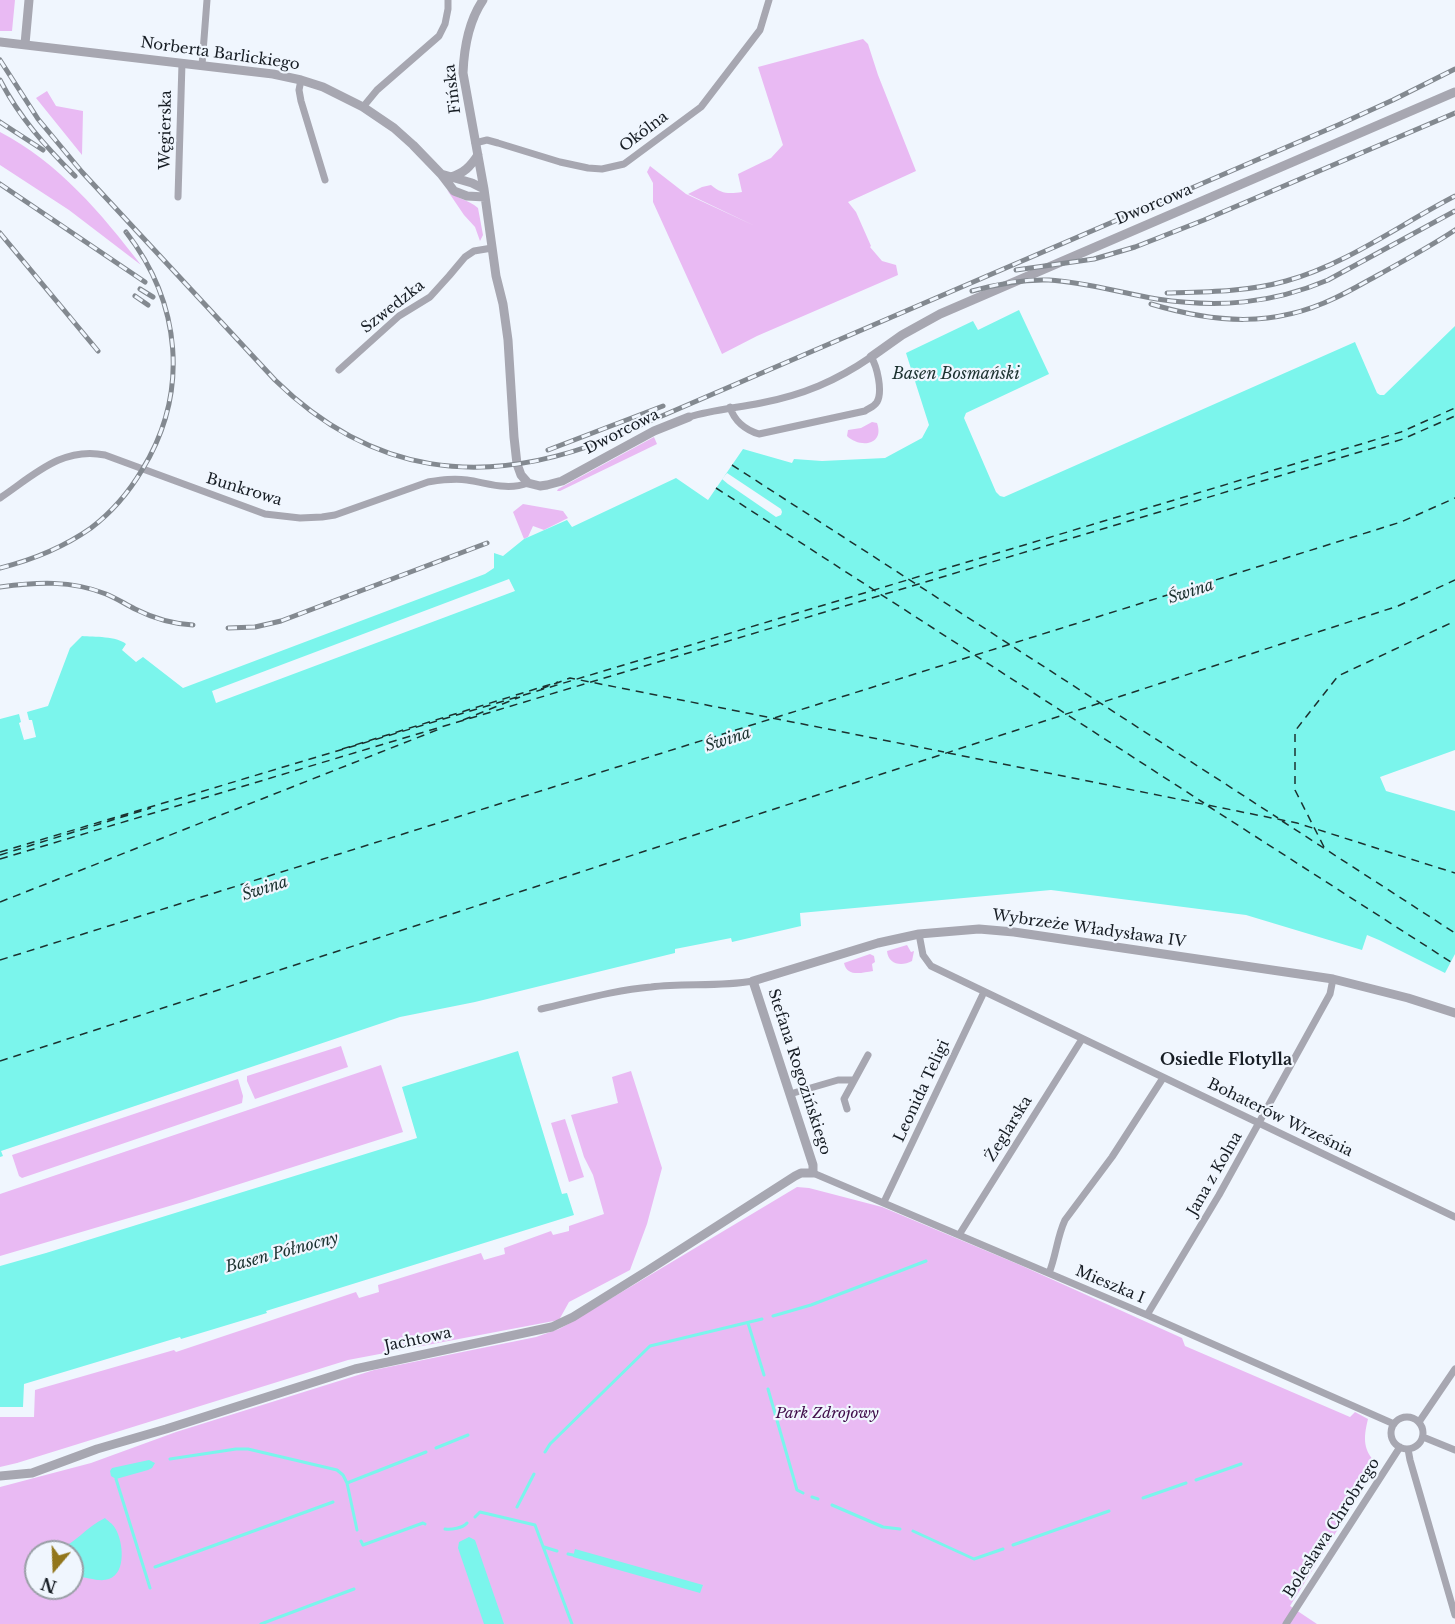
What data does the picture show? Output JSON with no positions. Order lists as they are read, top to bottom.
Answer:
{
  "streets": {
    "street": [
      "Norberta Barlickiego",
      "Fińska",
      "Węgierska",
      "Okólna",
      "Dworcowa",
      "Szwedzka",
      "Bunkrowa",
      "Wybrzeże Władysława IV",
      "Stefana Rogozińskiego",
      "Leonida Teligi",
      "Bohaterów Września",
      "Żeglarska",
      "Jana z Kolna",
      "Mieszka I",
      "Jachtowa",
      "Bolesława Chrobrego"
    ]
  },
  "crossings": [
    ["Norberta Barlickiego", "Węgierska"],
    ["Fińska", "Okólna"],
    ["Dworcowa", "Bunkrowa"],
    ["Wybrzeże Władysława IV", "Stefana Rogozińskiego"],
    ["Wybrzeże Władysława IV", "Bohaterów Września"],
    ["Wybrzeże Władysława IV", "Jana z Kolna"],
    ["Stefana Rogozińskiego", "Mieszka I"],
    ["Stefana Rogozińskiego", "Jachtowa"],
    ["Leonida Teligi", "Bohaterów Września"],
    ["Leonida Teligi", "Mieszka I"],
    ["Bohaterów Września", "Żeglarska"],
    ["Bohaterów Września", "Jana z Kolna"],
    ["Żeglarska", "Mieszka I"],
    ["Jana z Kolna", "Mieszka I"],
    ["Mieszka I", "Jachtowa"],
    ["Mieszka I", "Bolesława Chrobrego"]
  ],
  "districts": ["Osiedle Flotylla"],
  "water": ["Basen Bosmański", "Świna", "Basen Północny"],
  "parks": ["Park Zdrojowy"],
  "north": "bottom"
}
